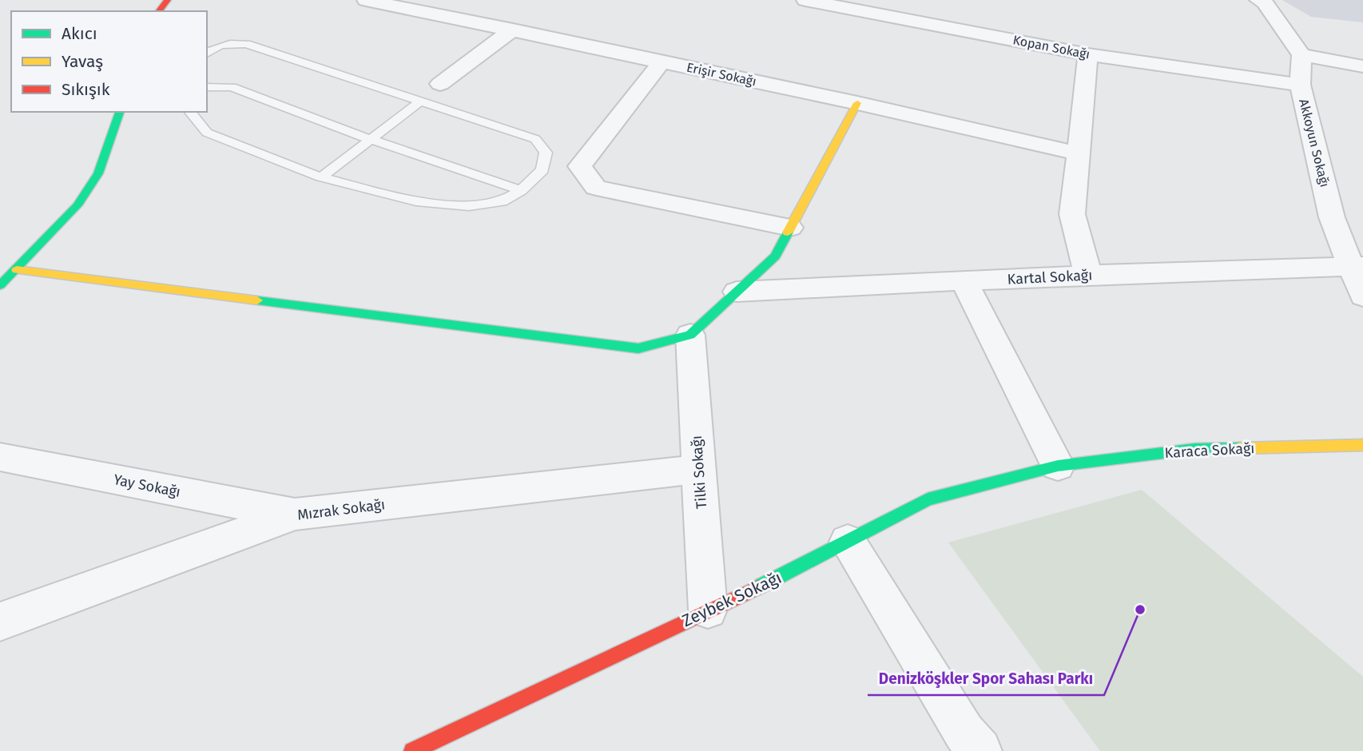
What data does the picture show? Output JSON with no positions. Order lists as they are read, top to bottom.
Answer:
{
  "streets": {
    "street": [
      "Kopan Sokağı",
      "Erişir Sokağı",
      "Akkoyun Sokağı",
      "Kartal Sokağı",
      "Karaca Sokağı",
      "Tilki Sokağı",
      "Yay Sokağı",
      "Mızrak Sokağı",
      "Zeybek Sokağı"
    ]
  },
  "crossings": [
    ["Kopan Sokağı", "Akkoyun Sokağı"],
    ["Akkoyun Sokağı", "Kartal Sokağı"],
    ["Karaca Sokağı", "Zeybek Sokağı"],
    ["Tilki Sokağı", "Mızrak Sokağı"],
    ["Tilki Sokağı", "Zeybek Sokağı"],
    ["Yay Sokağı", "Mızrak Sokağı"]
  ],
  "places": ["Denizköşkler Spor Sahası Parkı"],
  "legend": ["Akıcı", "Yavaş", "Sıkışık"]
}
